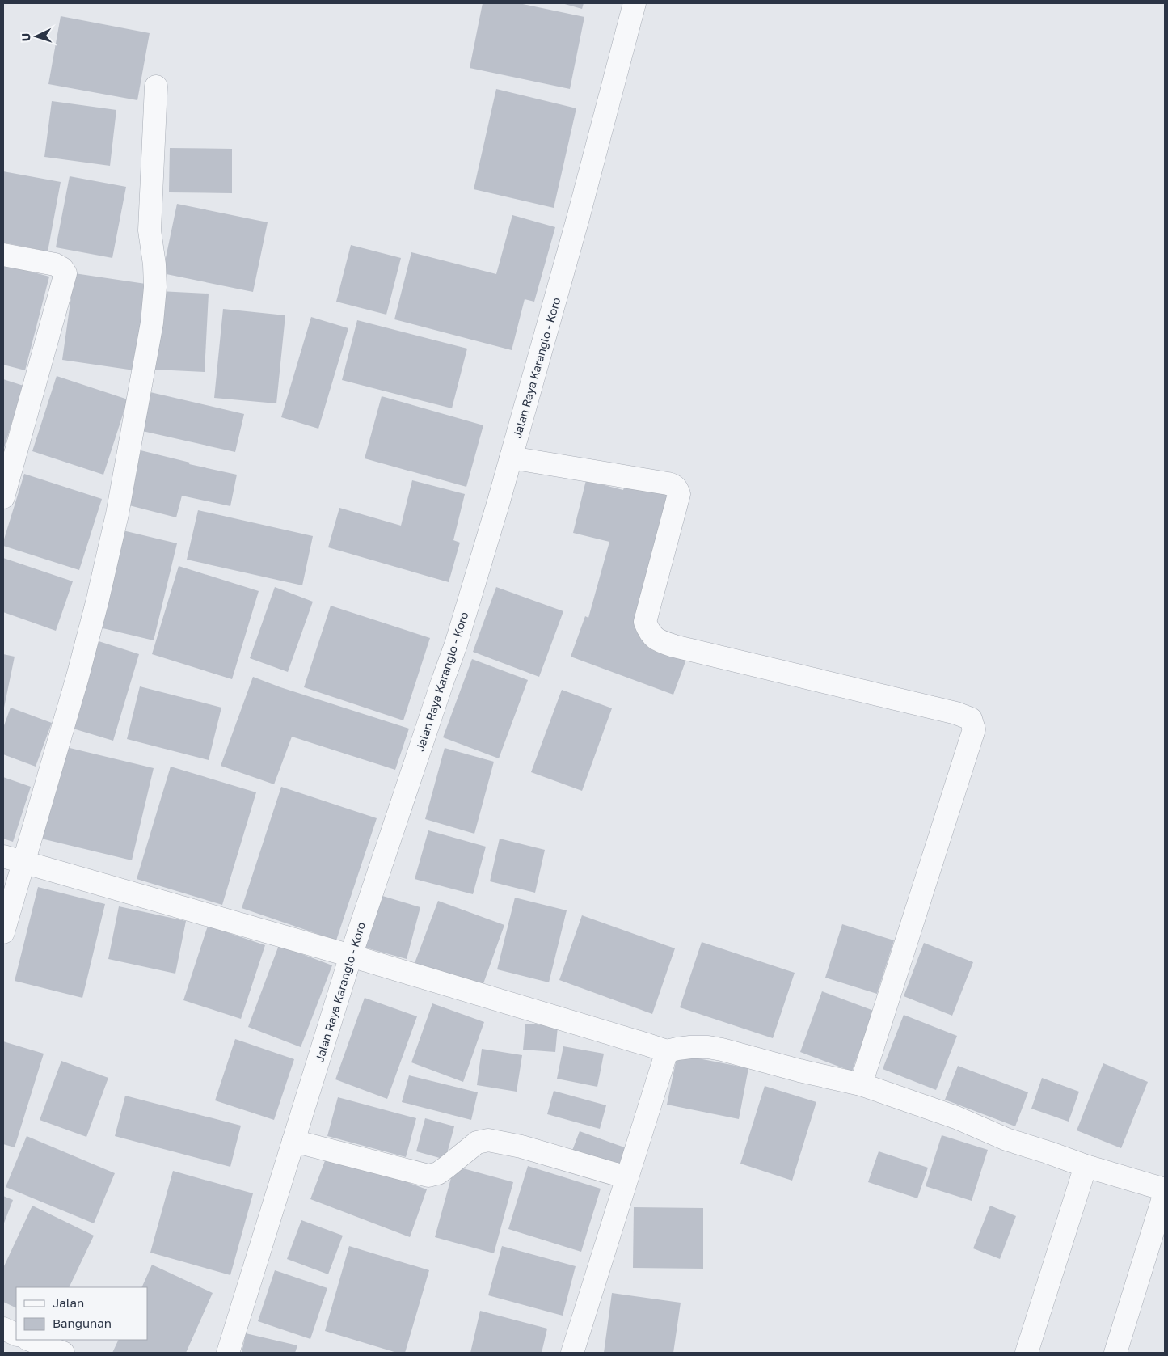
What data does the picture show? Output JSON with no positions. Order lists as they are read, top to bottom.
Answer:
{
  "streets": {
    "street": ["Jalan Raya Karanglo - Koro"]
  },
  "legend": ["Jalan", "Bangunan"],
  "north": "left"
}
